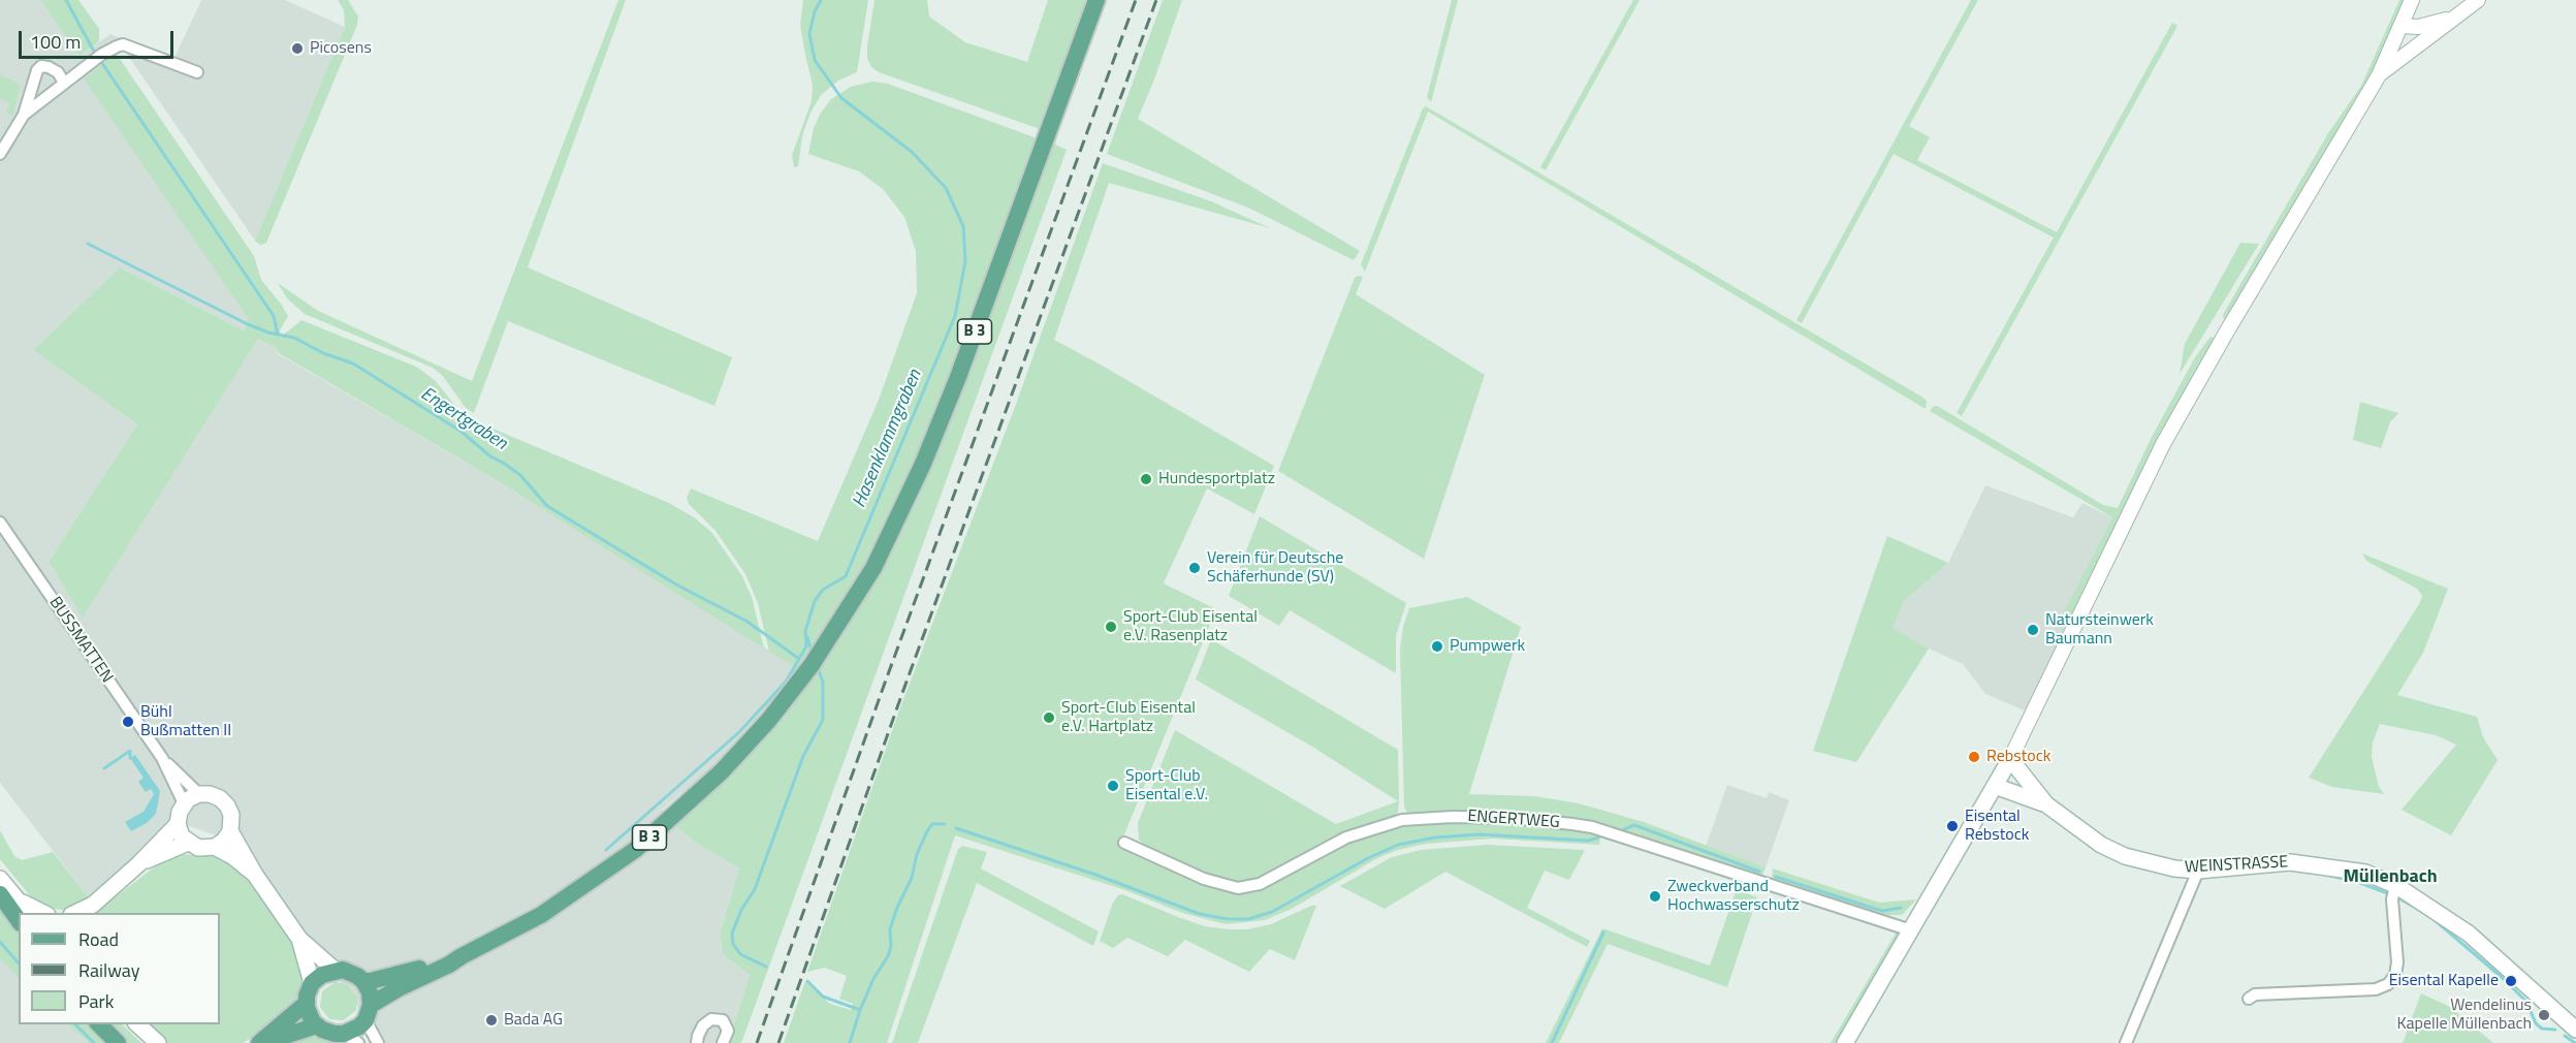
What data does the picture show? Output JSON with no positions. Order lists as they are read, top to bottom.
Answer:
{
  "streets": {
    "main road": ["B 3", "WEINSTRASSE"],
    "street": ["BUSSMATTEN", "ENGERTWEG"]
  },
  "districts": ["Müllenbach"],
  "water": ["Engertgraben", "Hasenklammgraben"],
  "places": [
    "Picosens",
    "Hundesportplatz",
    "Verein für Deutsche Schäferhunde (SV)",
    "Sport-Club Eisental e.V. Rasenplatz",
    "Natursteinwerk Baumann",
    "Pumpwerk",
    "Sport-Club Eisental e.V. Hartplatz",
    "Bühl Bußmatten II",
    "Rebstock",
    "Sport-Club Eisental e.V.",
    "Eisental Rebstock",
    "Zweckverband Hochwasserschutz",
    "Eisental Kapelle",
    "Wendelinus Kapelle Müllenbach",
    "Bada AG"
  ],
  "legend": ["Road", "Railway", "Park"],
  "scale_bar": "100 m"
}
